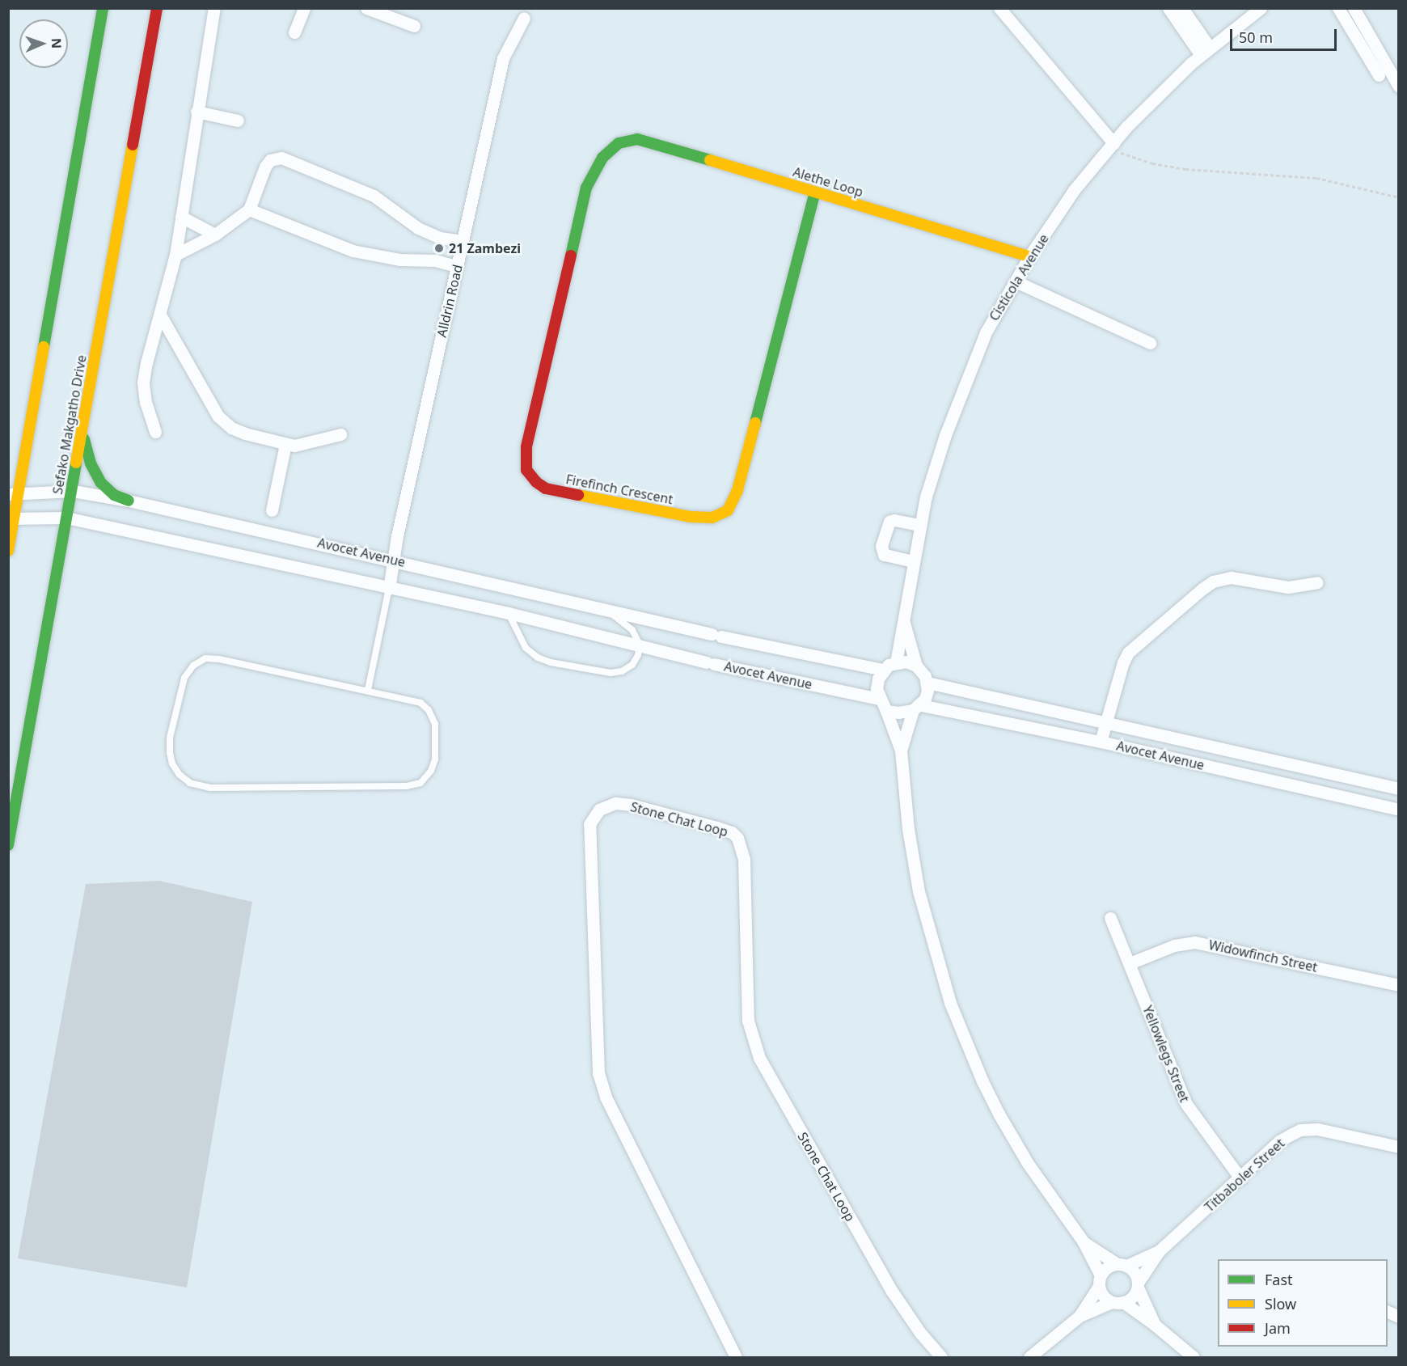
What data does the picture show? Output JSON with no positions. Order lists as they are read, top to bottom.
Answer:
{
  "streets": {
    "main road": ["Alethe Loop", "Sefako Makgatho Drive", "Firefinch Crescent"],
    "street": [
      "Cisticola Avenue",
      "Alldrin Road",
      "Avocet Avenue",
      "Stone Chat Loop",
      "Widowfinch Street",
      "Yellowlegs Street",
      "Titbaboler Street"
    ]
  },
  "crossings": [
    ["Alethe Loop", "Cisticola Avenue"],
    ["Alethe Loop", "Firefinch Crescent"],
    ["Cisticola Avenue", "Avocet Avenue"],
    ["Alldrin Road", "Avocet Avenue"],
    ["Sefako Makgatho Drive", "Avocet Avenue"],
    ["Widowfinch Street", "Yellowlegs Street"],
    ["Yellowlegs Street", "Titbaboler Street"]
  ],
  "places": ["21 Zambezi"],
  "legend": ["Fast", "Slow", "Jam"],
  "scale_bar": "50 m",
  "north": "right"
}
